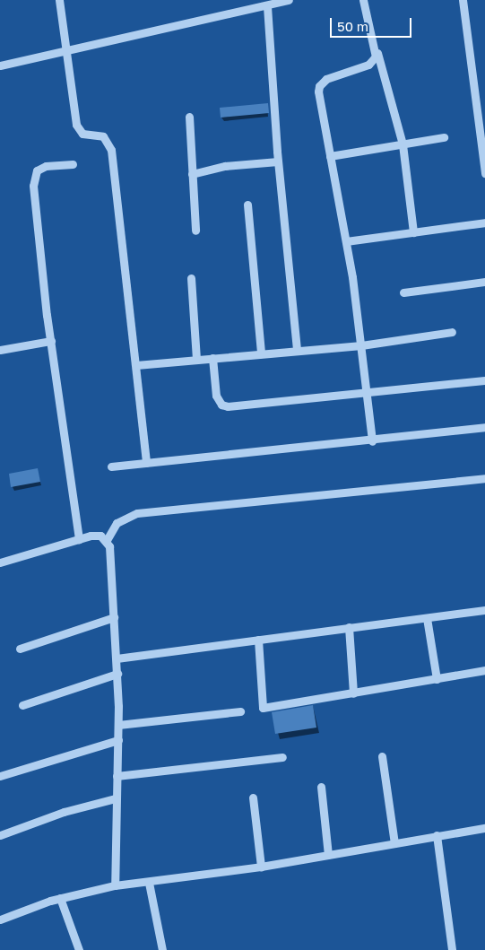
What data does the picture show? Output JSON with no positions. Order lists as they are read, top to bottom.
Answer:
{
  "scale_bar": "50 m"
}
